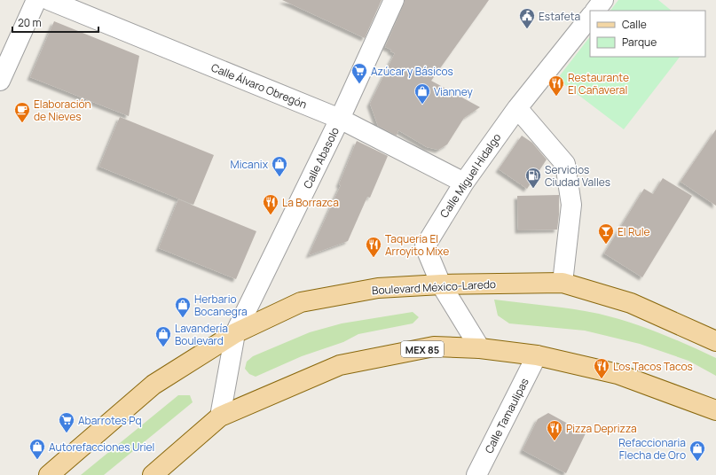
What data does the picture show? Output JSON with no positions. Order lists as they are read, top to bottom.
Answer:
{
  "streets": {
    "main road": ["Boulevard México-Laredo", "MEX 85"],
    "street": [
      "Calle Álvaro Obregón",
      "Calle Abasolo",
      "Calle Miguel Hidalgo",
      "Calle Tamaulipas"
    ]
  },
  "crossings": [
    ["Calle Álvaro Obregón", "Calle Abasolo"],
    ["Calle Álvaro Obregón", "Calle Miguel Hidalgo"],
    ["Calle Abasolo", "Boulevard México-Laredo"],
    ["Calle Abasolo", "MEX 85"],
    ["Calle Miguel Hidalgo", "Boulevard México-Laredo"],
    ["Calle Miguel Hidalgo", "MEX 85"],
    ["MEX 85", "Calle Tamaulipas"]
  ],
  "places": {
    "public building": ["Estafeta"],
    "supermarket": ["Azúcar y Básicos", "Abarrotes Pq"],
    "restaurant": [
      "Restaurante El Cañaveral",
      "La Borrazca",
      "Taqueria El Arroyito Mixe",
      "Los Tacos Tacos",
      "Pizza Deprizza"
    ],
    "shop": [
      "Vianney",
      "Micanix",
      "Herbario Bocanegra",
      "Lavandería Boulevard",
      "Autorefacciones Uriel",
      "Refaccionaria Flecha de Oro"
    ],
    "cafe": ["Elaboración de Nieves"],
    "fuel station": ["Servicios Ciudad Valles"],
    "bar": ["El Rule"]
  },
  "legend": ["Calle", "Parque"],
  "scale_bar": "20 m"
}
